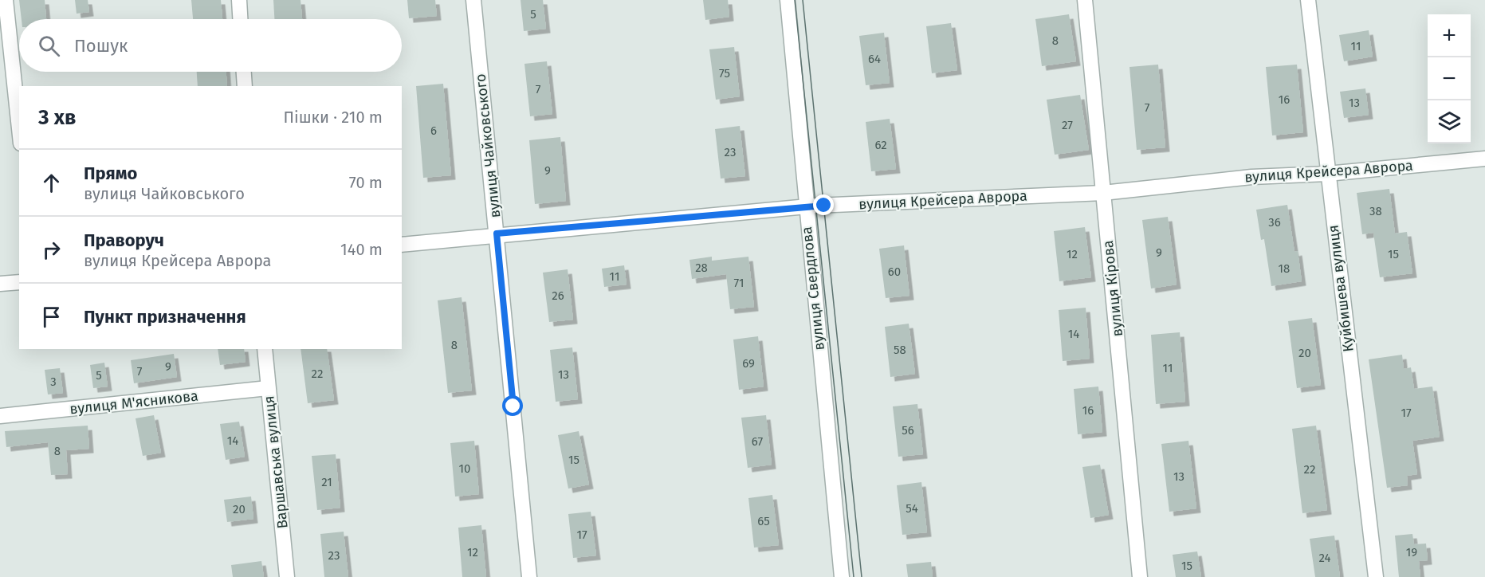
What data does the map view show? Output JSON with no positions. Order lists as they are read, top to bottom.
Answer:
{
  "streets": {
    "street": [
      "вулиця Чайковського",
      "вулиця Крейсера Аврора",
      "вулиця Свердлова",
      "вулиця Кірова",
      "Куйбишева вулиця",
      "вулиця М'ясникова",
      "Варшавська вулиця"
    ]
  },
  "crossings": [
    ["вулиця Чайковського", "вулиця Крейсера Аврора"],
    ["вулиця Крейсера Аврора", "вулиця Свердлова"],
    ["вулиця Крейсера Аврора", "вулиця Кірова"],
    ["вулиця Крейсера Аврора", "Куйбишева вулиця"],
    ["вулиця М'ясникова", "Варшавська вулиця"]
  ],
  "house_numbers": [
    "5",
    "8",
    "11",
    "64",
    "75",
    "7",
    "16",
    "13",
    "7",
    "27",
    "6",
    "62",
    "23",
    "9",
    "38",
    "36",
    "9",
    "12",
    "15",
    "28",
    "18",
    "60",
    "11",
    "71",
    "26",
    "14",
    "8",
    "58",
    "20",
    "69",
    "9",
    "11",
    "7",
    "22",
    "13",
    "5",
    "3",
    "16",
    "17",
    "56",
    "14",
    "67",
    "8",
    "15",
    "10",
    "22",
    "13",
    "21",
    "54",
    "20",
    "65",
    "17",
    "12",
    "19",
    "23",
    "24",
    "15"
  ],
  "page": {
    "map_buttons": ["+", "−"],
    "search": "Пошук",
    "heading": ["3 хв", "Пішки · 210 m"],
    "list": [
      ["Прямо", "вулиця Чайковського", "70 m"],
      ["Праворуч", "вулиця Крейсера Аврора", "140 m"],
      "Пункт призначення"
    ]
  }
}
